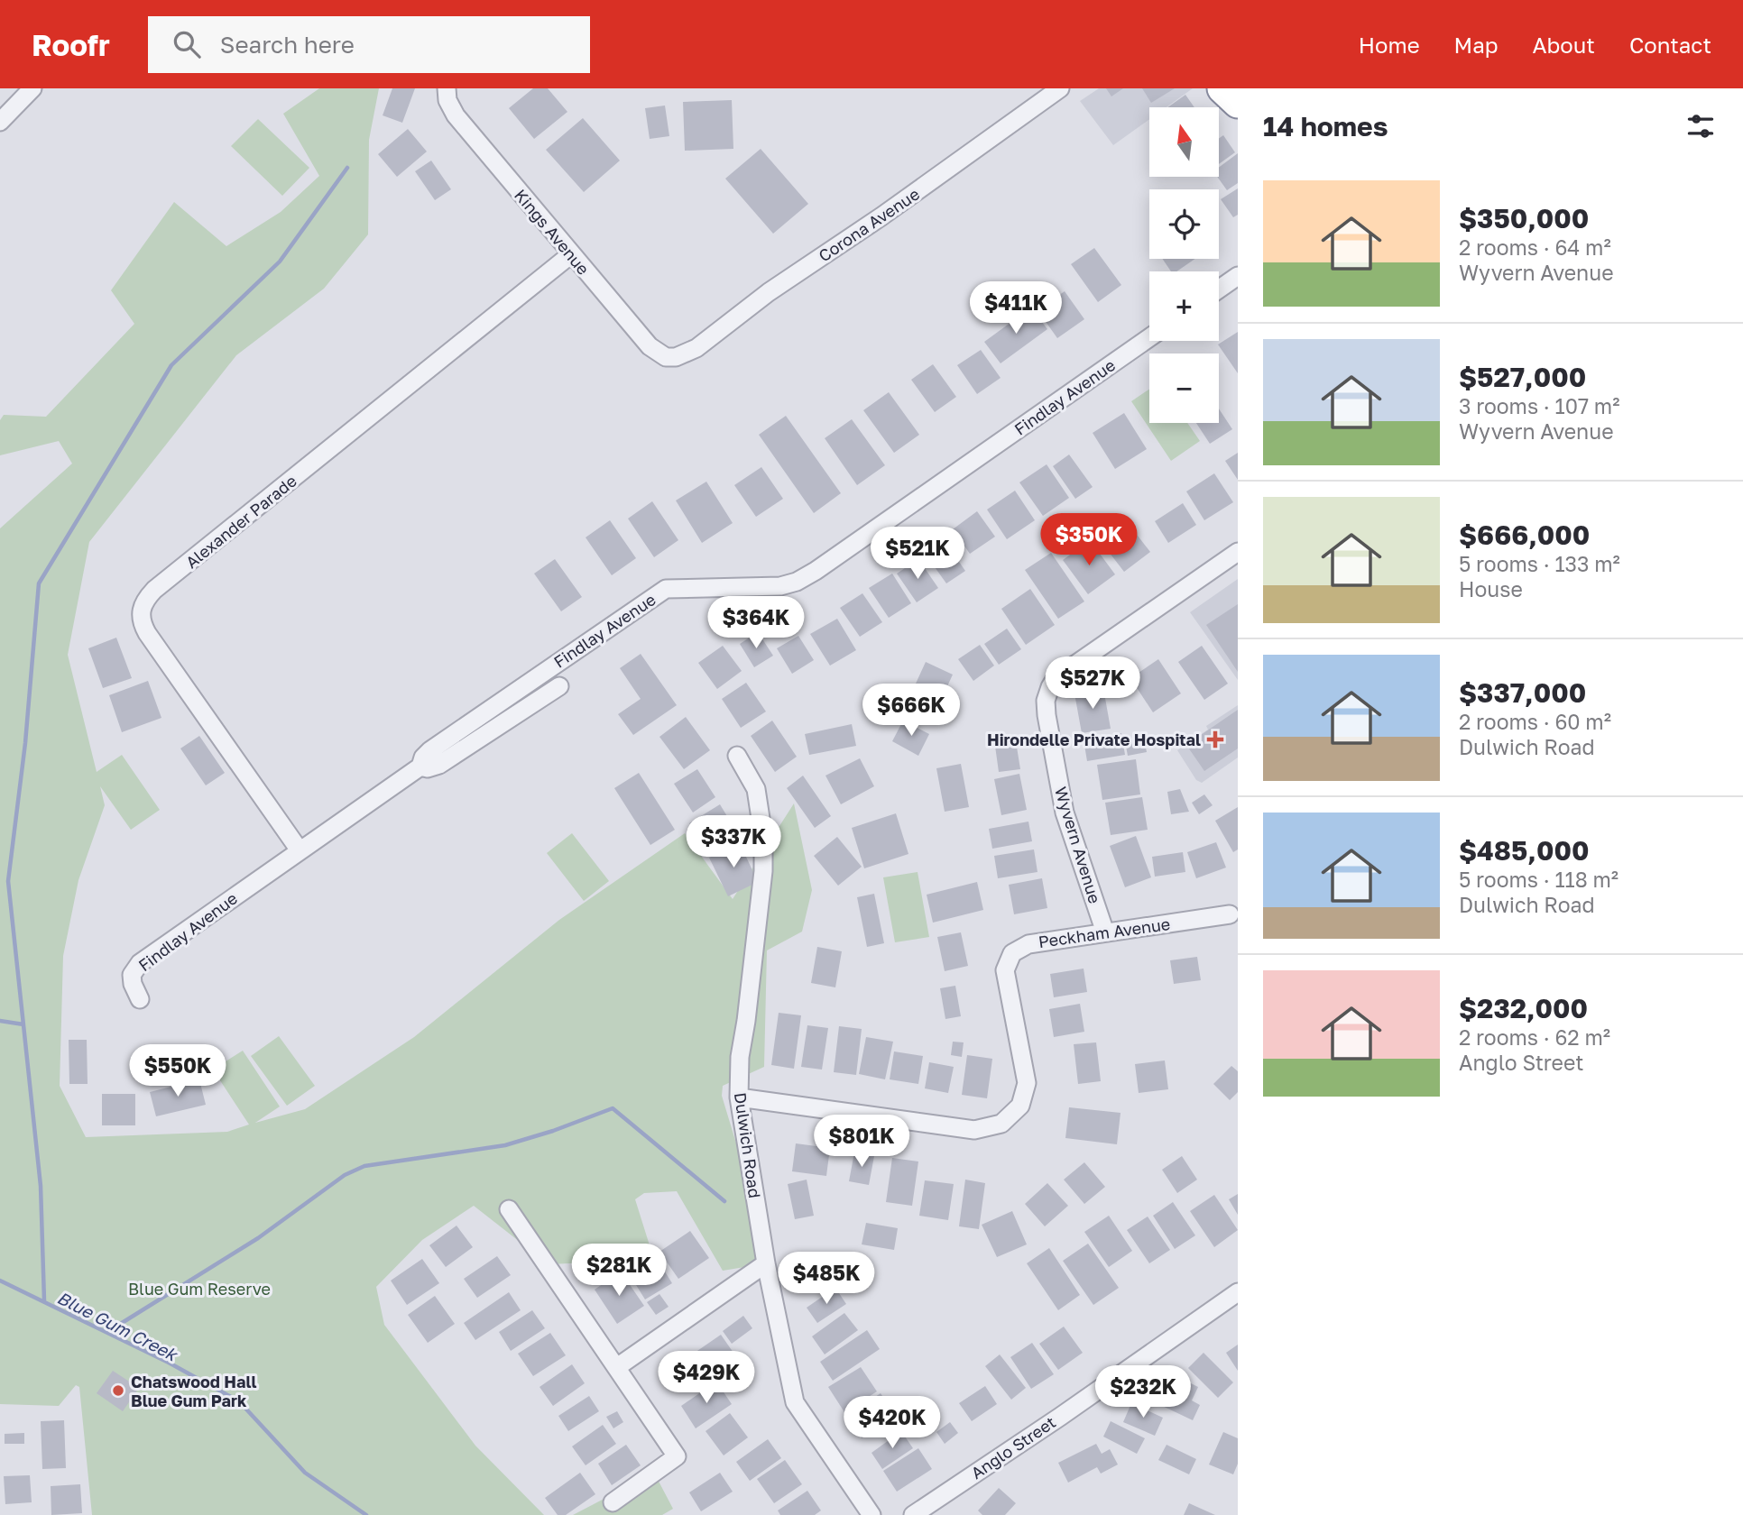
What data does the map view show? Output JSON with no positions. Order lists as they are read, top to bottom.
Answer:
{
  "streets": {
    "street": [
      "Corona Avenue",
      "Kings Avenue",
      "Findlay Avenue",
      "Alexander Parade",
      "Wyvern Avenue",
      "Peckham Avenue",
      "Dulwich Road",
      "Anglo Street"
    ]
  },
  "crossings": [
    ["Corona Avenue", "Kings Avenue"],
    ["Kings Avenue", "Alexander Parade"],
    ["Findlay Avenue", "Alexander Parade"],
    ["Wyvern Avenue", "Peckham Avenue"],
    ["Peckham Avenue", "Dulwich Road"]
  ],
  "water": ["Blue Gum Creek"],
  "parks": ["Blue Gum Reserve"],
  "places": {
    "health": ["Hirondelle Private Hospital"],
    "other": ["Chatswood Hall Blue Gum Park"]
  },
  "north": "top",
  "page": {
    "header": "Roofr",
    "search": "Search here",
    "nav": [
      "Home",
      "Map",
      "About",
      "Contact"
    ],
    "heading": "14 homes",
    "map_buttons": ["+", "−"],
    "list": [
      {
        "name": "$350,000",
        "note": "2 rooms · 64 m² · Wyvern Avenue"
      },
      {
        "name": "$527,000",
        "note": "3 rooms · 107 m² · Wyvern Avenue"
      },
      {
        "name": "$666,000",
        "note": "5 rooms · 133 m² · House"
      },
      {
        "name": "$337,000",
        "note": "2 rooms · 60 m² · Dulwich Road"
      },
      {
        "name": "$485,000",
        "note": "5 rooms · 118 m² · Dulwich Road"
      },
      {
        "name": "$232,000",
        "note": "2 rooms · 62 m² · Anglo Street"
      }
    ],
    "price": [
      "$411K",
      "$350K",
      "$521K",
      "$364K",
      "$527K",
      "$666K",
      "$337K",
      "$550K",
      "$801K",
      "$281K",
      "$485K",
      "$429K",
      "$232K",
      "$420K"
    ]
  }
}
